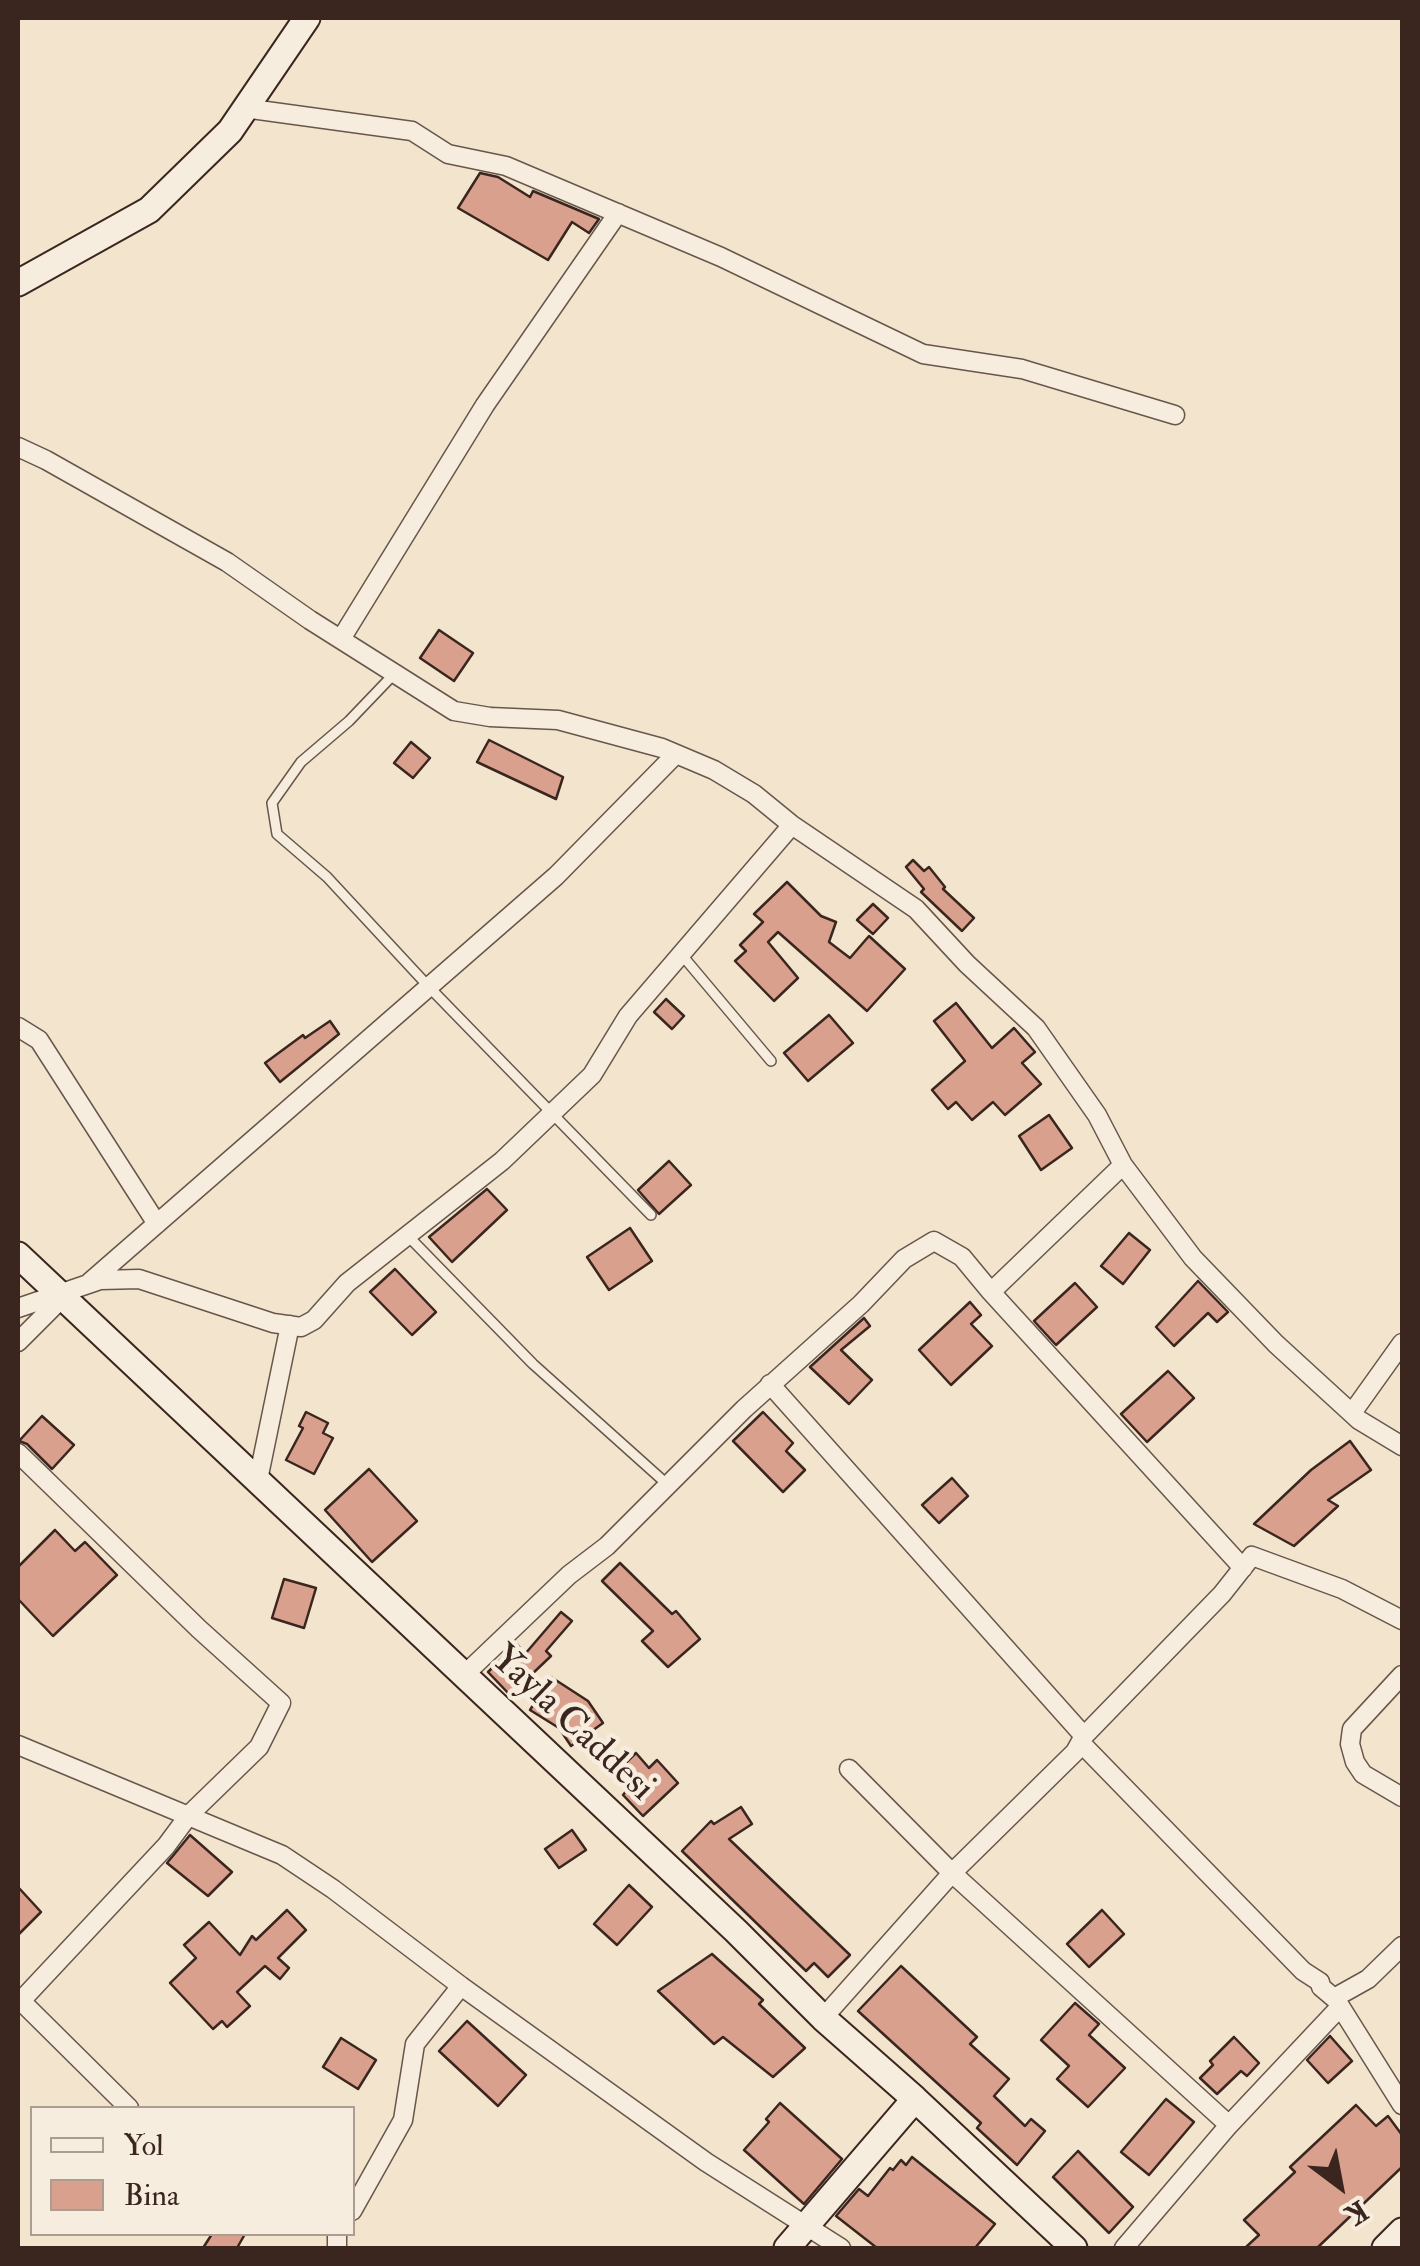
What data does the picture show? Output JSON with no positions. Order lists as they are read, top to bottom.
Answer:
{
  "streets": {
    "street": ["Yayla Caddesi"]
  },
  "legend": ["Yol", "Bina"],
  "north": "bottom right"
}
